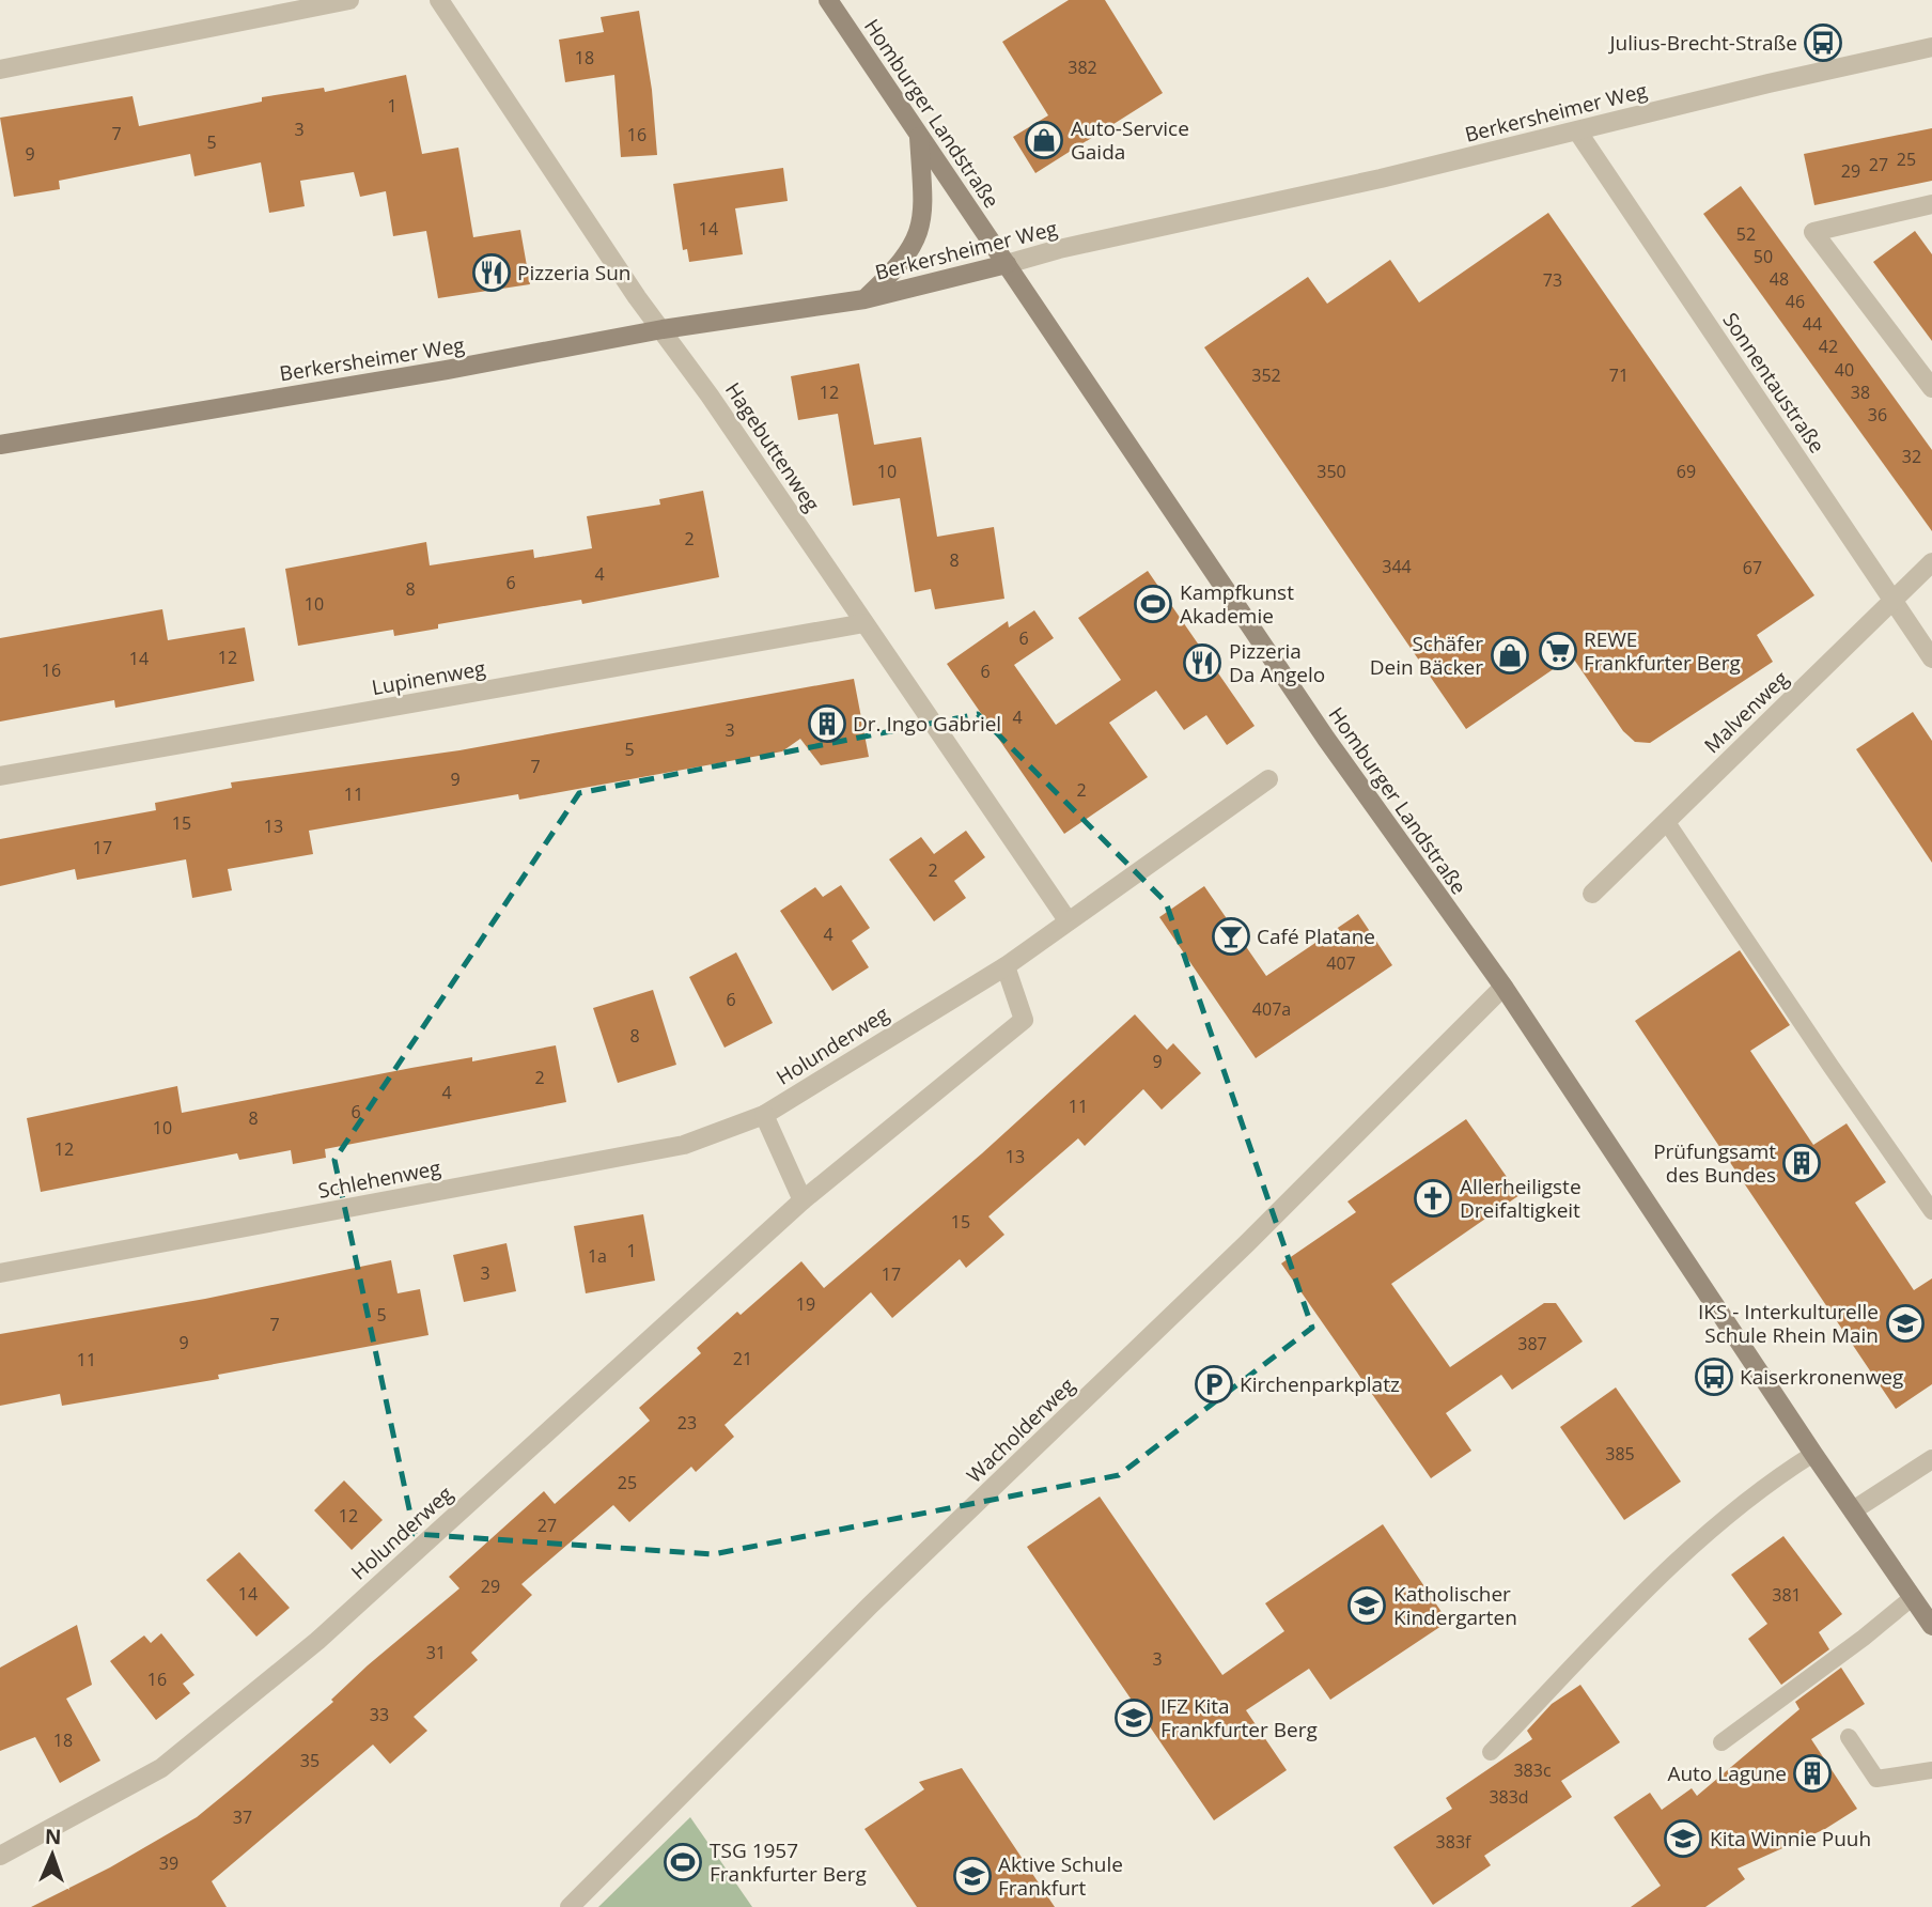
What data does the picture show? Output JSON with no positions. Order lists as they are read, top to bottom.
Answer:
{
  "streets": {
    "street": [
      "Berkersheimer Weg",
      "Homburger Landstraße",
      "Sonnentaustraße",
      "Hagebuttenweg",
      "Lupinenweg",
      "Malvenweg",
      "Holunderweg",
      "Schlehenweg",
      "Wacholderweg"
    ]
  },
  "crossings": [
    ["Berkersheimer Weg", "Homburger Landstraße"],
    ["Berkersheimer Weg", "Sonnentaustraße"],
    ["Berkersheimer Weg", "Hagebuttenweg"],
    ["Homburger Landstraße", "Wacholderweg"],
    ["Sonnentaustraße", "Malvenweg"],
    ["Hagebuttenweg", "Lupinenweg"],
    ["Hagebuttenweg", "Holunderweg"],
    ["Holunderweg", "Schlehenweg"]
  ],
  "places": {
    "bus stop": ["Julius-Brecht-Straße", "Kaiserkronenweg"],
    "shop": ["Auto-Service Gaida", "Schäfer Dein Bäcker"],
    "restaurant": ["Pizzeria Sun", "Pizzeria Da Angelo"],
    "sports": ["Kampfkunst Akademie", "TSG 1957 Frankfurter Berg"],
    "supermarket": ["REWE Frankfurter Berg"],
    "building": ["Dr. Ingo Gabriel", "Prüfungsamt des Bundes", "Auto Lagune"],
    "bar": ["Café Platane"],
    "church": ["Allerheiligste Dreifaltigkeit"],
    "school or university": [
      "IKS - Interkulturelle Schule Rhein Main",
      "Katholischer Kindergarten",
      "IFZ Kita Frankfurter Berg",
      "Kita Winnie Puuh",
      "Aktive Schule Frankfurt"
    ],
    "parking": ["Kirchenparkplatz"]
  },
  "house_numbers": [
    "18",
    "382",
    "1",
    "3",
    "7",
    "16",
    "5",
    "9",
    "25",
    "27",
    "29",
    "14",
    "52",
    "50",
    "48",
    "73",
    "46",
    "44",
    "42",
    "40",
    "352",
    "71",
    "12",
    "38",
    "36",
    "32",
    "10",
    "350",
    "69",
    "2",
    "8",
    "344",
    "67",
    "4",
    "6",
    "8",
    "10",
    "6",
    "12",
    "14",
    "16",
    "6",
    "4",
    "3",
    "5",
    "7",
    "9",
    "2",
    "11",
    "15",
    "13",
    "17",
    "2",
    "4",
    "407",
    "6",
    "407a",
    "8",
    "9",
    "2",
    "4",
    "11",
    "6",
    "8",
    "10",
    "12",
    "13",
    "15",
    "1",
    "1a",
    "3",
    "17",
    "19",
    "5",
    "7",
    "9",
    "387",
    "21",
    "11",
    "23",
    "385",
    "25",
    "12",
    "27",
    "29",
    "14",
    "381",
    "31",
    "3",
    "16",
    "33",
    "18",
    "35",
    "383c",
    "383d",
    "37",
    "383f",
    "39"
  ],
  "north": "top"
}
